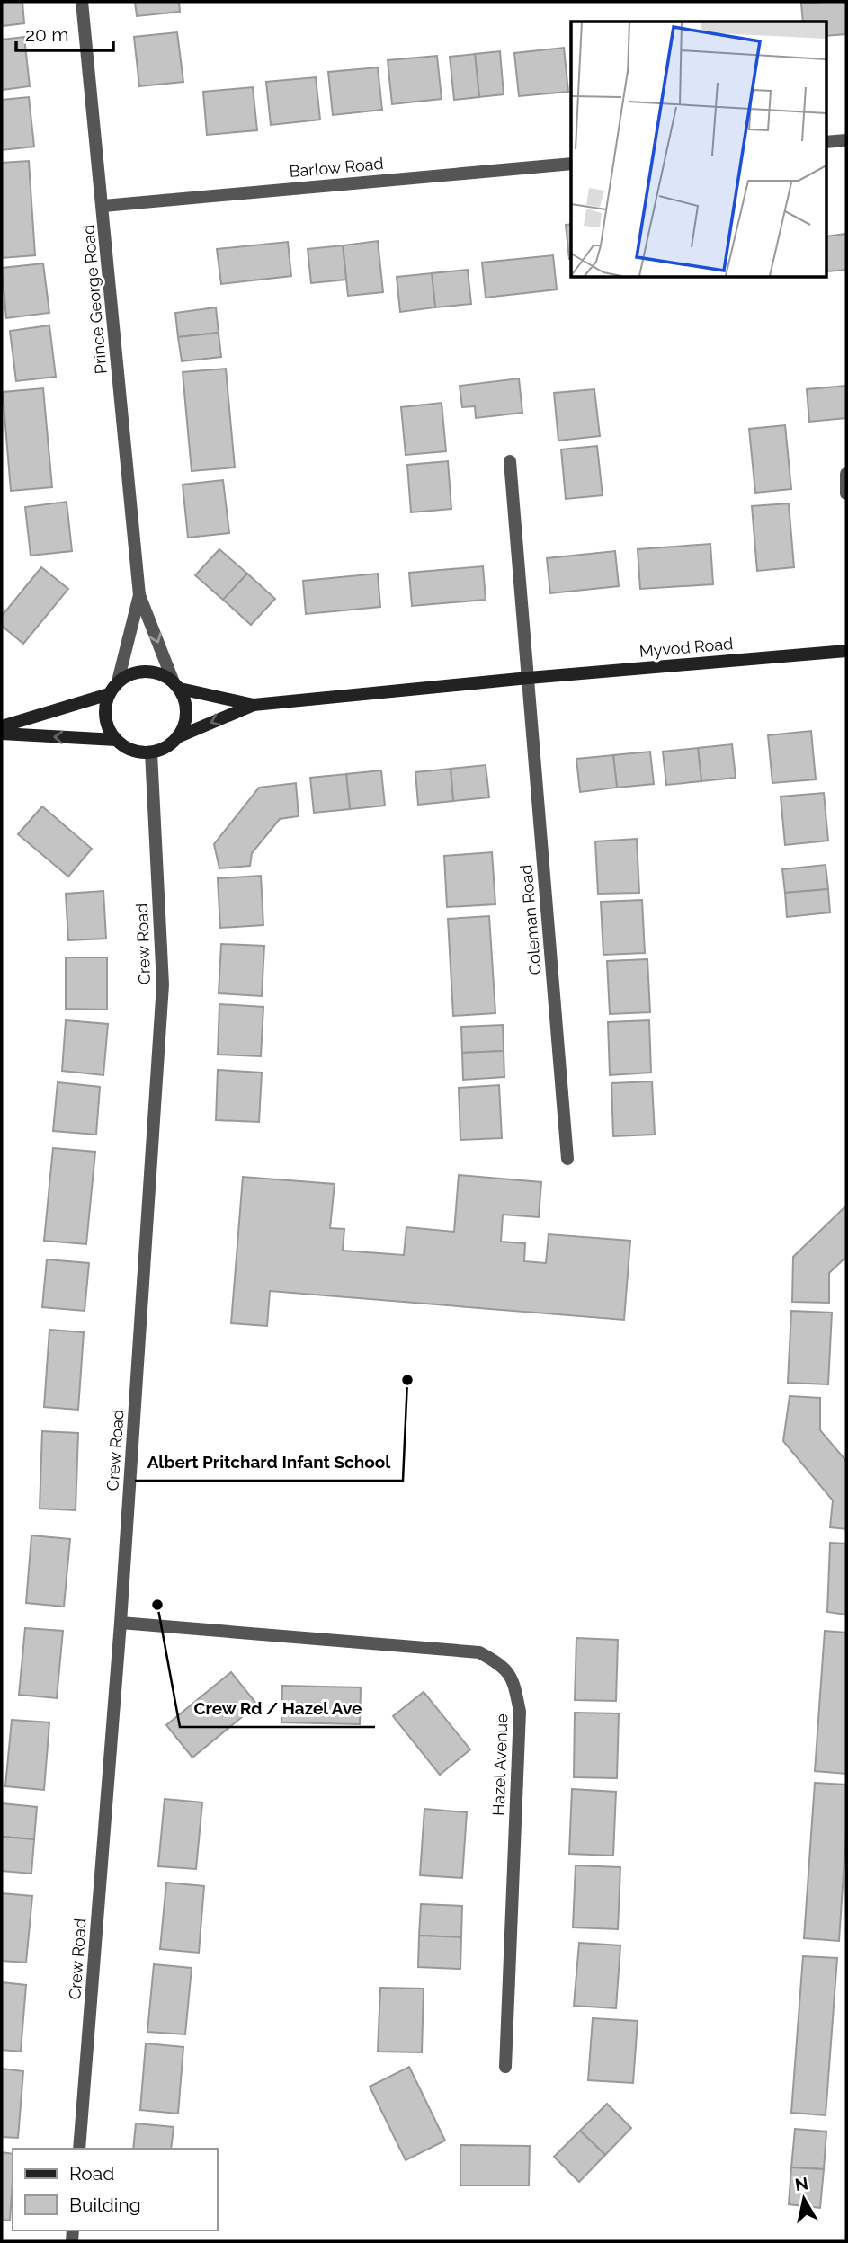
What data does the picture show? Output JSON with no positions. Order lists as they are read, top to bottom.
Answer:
{
  "streets": {
    "street": [
      "Barlow Road",
      "Prince George Road",
      "Myvod Road",
      "Coleman Road",
      "Crew Road",
      "Hazel Avenue"
    ]
  },
  "crossings": [
    ["Barlow Road", "Prince George Road"],
    ["Prince George Road", "Myvod Road"],
    ["Prince George Road", "Crew Road"],
    ["Myvod Road", "Coleman Road"],
    ["Myvod Road", "Crew Road"],
    ["Crew Road", "Hazel Avenue"]
  ],
  "places": ["Albert Pritchard Infant School", "Crew Rd / Hazel Ave"],
  "legend": ["Road", "Building"],
  "scale_bar": "20 m",
  "north": "top"
}
